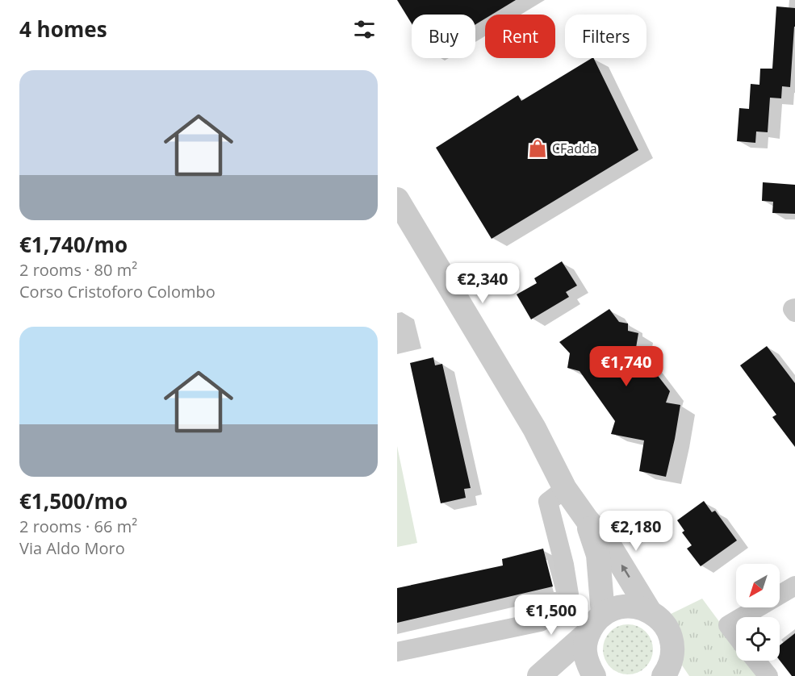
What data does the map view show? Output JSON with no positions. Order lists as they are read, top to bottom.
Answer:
{
  "places": {
    "shop": ["CFadda"]
  },
  "north": "bottom left",
  "page": {
    "heading": "4 homes",
    "chip": ["Buy", "Rent", "Filters"],
    "list": [
      {
        "name": "€1,740/mo",
        "note": "2 rooms · 80 m² · Corso Cristoforo Colombo"
      },
      {
        "name": "€1,500/mo",
        "note": "2 rooms · 66 m² · Via Aldo Moro"
      }
    ],
    "price": [
      "€2,340",
      "€1,740",
      "€2,180",
      "€1,500"
    ]
  }
}
